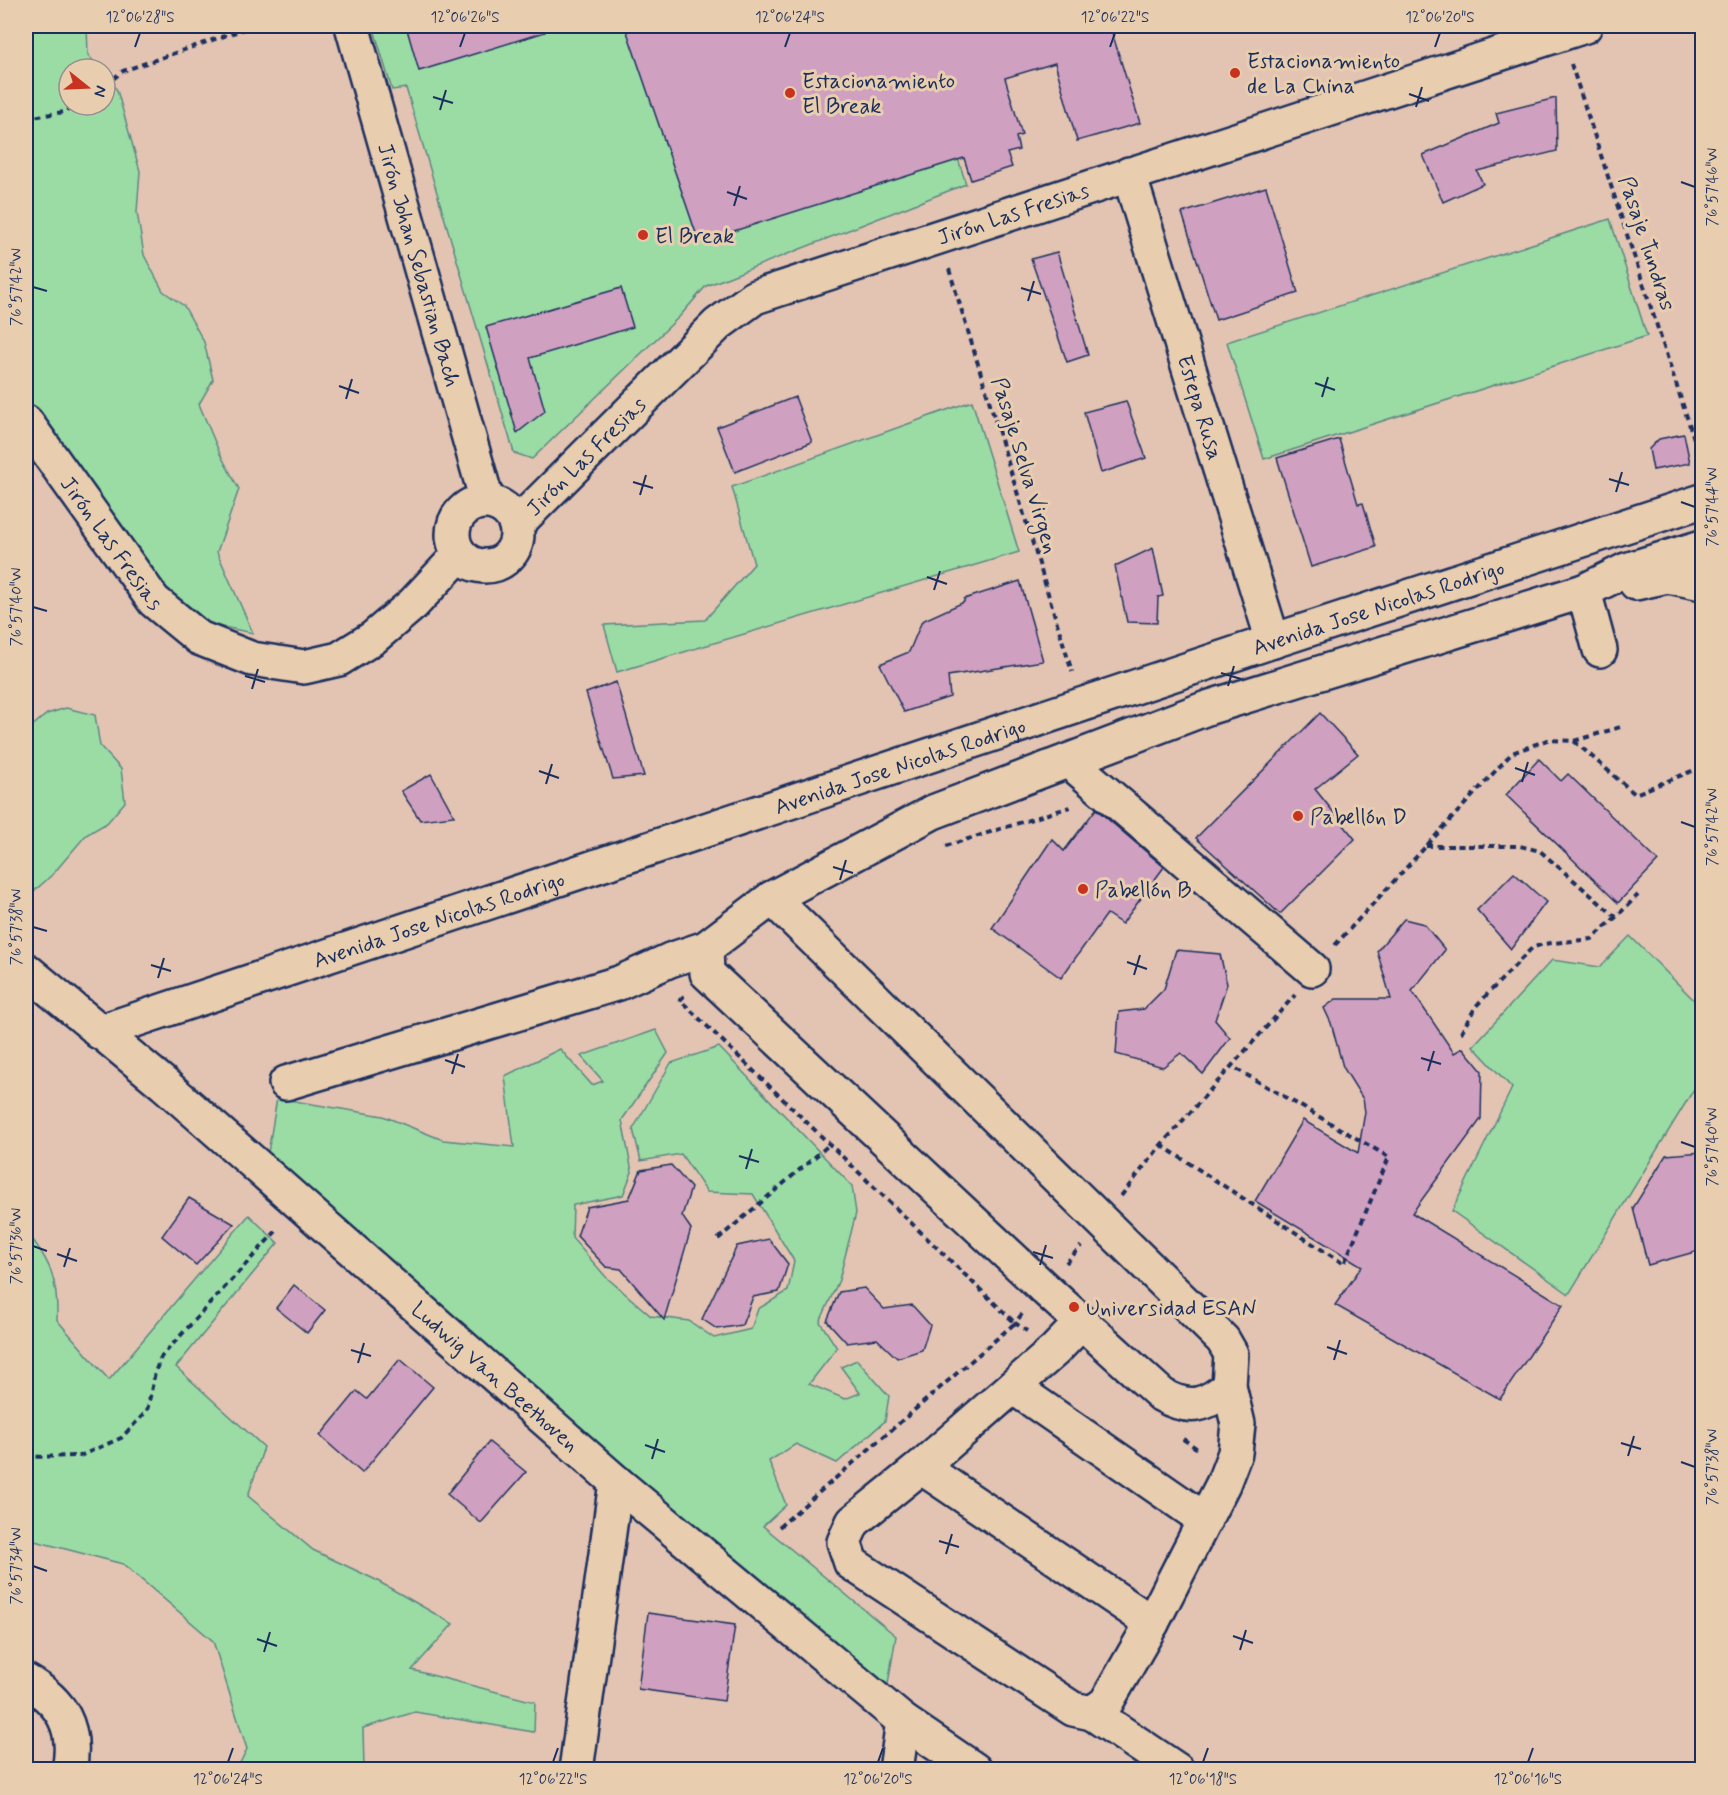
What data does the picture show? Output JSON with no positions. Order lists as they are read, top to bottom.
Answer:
{
  "streets": {
    "street": [
      "Jirón Las Fresias",
      "Jirón Johan Sebastian Bach",
      "Estepa Rusa",
      "Avenida Jose Nicolas Rodrigo",
      "Ludwig Van Beethoven"
    ],
    "path": ["Pasaje Tundras", "Pasaje Selva Virgen"]
  },
  "crossings": [
    ["Jirón Las Fresias", "Pasaje Tundras"],
    ["Jirón Las Fresias", "Jirón Johan Sebastian Bach"],
    ["Jirón Las Fresias", "Estepa Rusa"],
    ["Jirón Las Fresias", "Pasaje Selva Virgen"],
    ["Estepa Rusa", "Avenida Jose Nicolas Rodrigo"],
    ["Pasaje Selva Virgen", "Avenida Jose Nicolas Rodrigo"],
    ["Avenida Jose Nicolas Rodrigo", "Ludwig Van Beethoven"]
  ],
  "places": [
    "Estacionamiento de La China",
    "Estacionamiento El Break",
    "El Break",
    "Pabellón D",
    "Pabellón B",
    "Universidad ESAN"
  ],
  "north": "right",
  "coordinates": [
    "12°06'28\"S",
    "12°06'26\"S",
    "12°06'24\"S",
    "12°06'22\"S",
    "12°06'20\"S",
    "76°57'46\"W",
    "76°57'42\"W",
    "76°57'44\"W",
    "76°57'40\"W",
    "76°57'38\"W",
    "76°57'36\"W",
    "76°57'34\"W",
    "12°06'18\"S",
    "12°06'16\"S"
  ]
}
